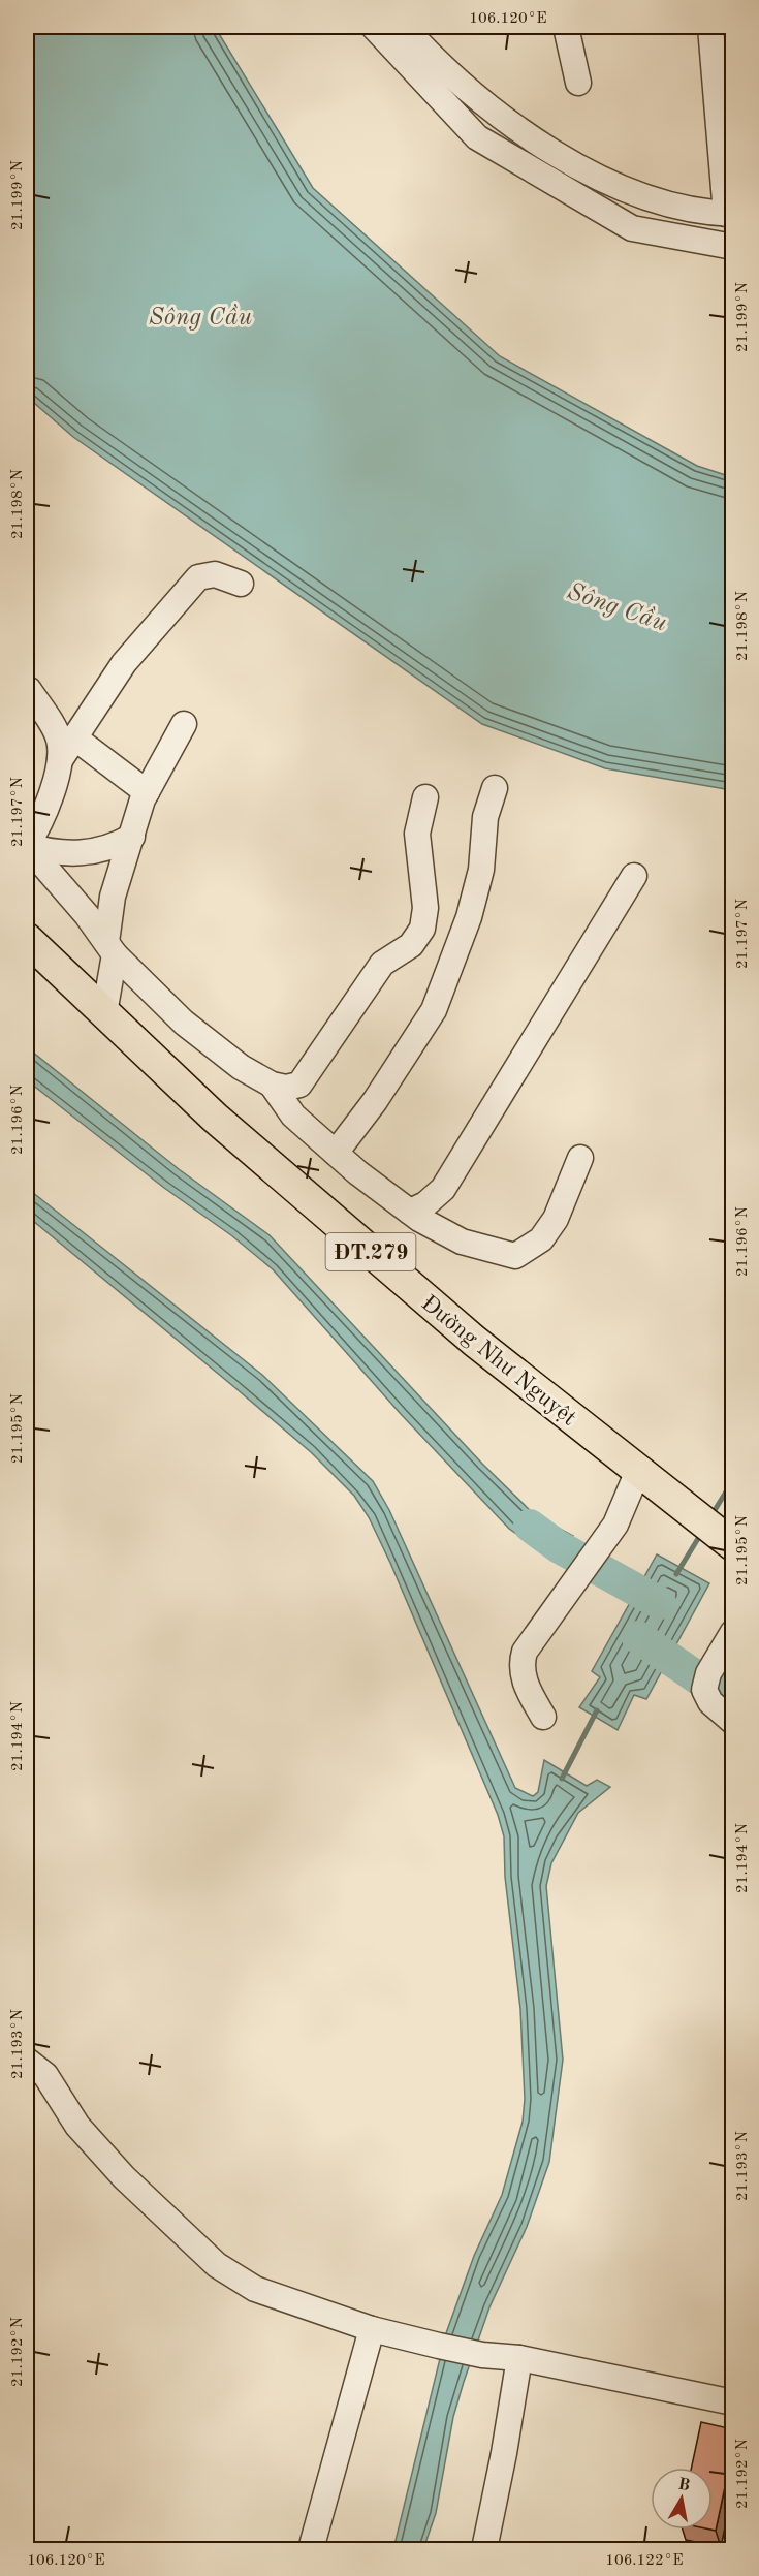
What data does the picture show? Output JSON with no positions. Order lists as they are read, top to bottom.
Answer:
{
  "streets": {
    "main road": ["ĐT.279", "Đường Như Nguyệt"]
  },
  "water": ["Sông Cầu"],
  "north": "top",
  "coordinates": [
    "106.120°E",
    "21.199°N",
    "21.198°N",
    "21.197°N",
    "21.196°N",
    "21.195°N",
    "21.194°N",
    "21.193°N",
    "21.192°N",
    "106.122°E"
  ]
}
